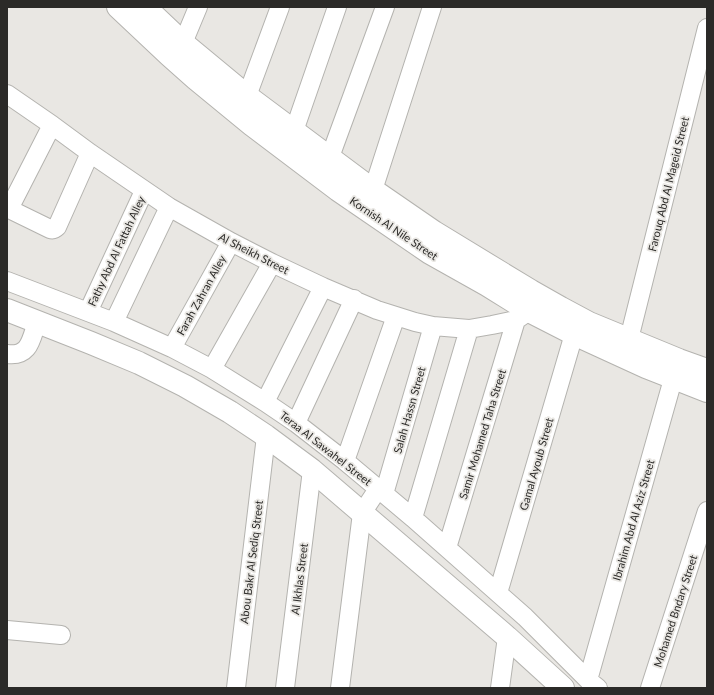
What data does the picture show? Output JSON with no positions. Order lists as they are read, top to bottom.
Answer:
{
  "streets": {
    "main road": ["Kornish Al Nile Street"],
    "street": [
      "Farouq Abd Al Mageid Street",
      "Fathy Abd Al Fattah Alley",
      "Al Sheikh Street",
      "Farah Zahran Alley",
      "Salah Hassn Street",
      "Samir Mohamed Taha Street",
      "Teraa Al Sawahel Street",
      "Gamal Ayoub Street",
      "Ibrahim Abd Al Aziz Street",
      "Abou Bakr Al Sediq Street",
      "Al Ikhlas Street",
      "Mohamed Bndary Street"
    ]
  },
  "crossings": [
    ["Farouq Abd Al Mageid Street", "Kornish Al Nile Street"],
    ["Kornish Al Nile Street", "Al Sheikh Street"],
    ["Kornish Al Nile Street", "Samir Mohamed Taha Street"],
    ["Kornish Al Nile Street", "Gamal Ayoub Street"],
    ["Kornish Al Nile Street", "Ibrahim Abd Al Aziz Street"],
    ["Fathy Abd Al Fattah Alley", "Al Sheikh Street"],
    ["Fathy Abd Al Fattah Alley", "Teraa Al Sawahel Street"],
    ["Al Sheikh Street", "Farah Zahran Alley"],
    ["Al Sheikh Street", "Salah Hassn Street"],
    ["Al Sheikh Street", "Samir Mohamed Taha Street"],
    ["Farah Zahran Alley", "Teraa Al Sawahel Street"],
    ["Salah Hassn Street", "Teraa Al Sawahel Street"],
    ["Samir Mohamed Taha Street", "Teraa Al Sawahel Street"],
    ["Teraa Al Sawahel Street", "Gamal Ayoub Street"],
    ["Teraa Al Sawahel Street", "Ibrahim Abd Al Aziz Street"]
  ]
}
